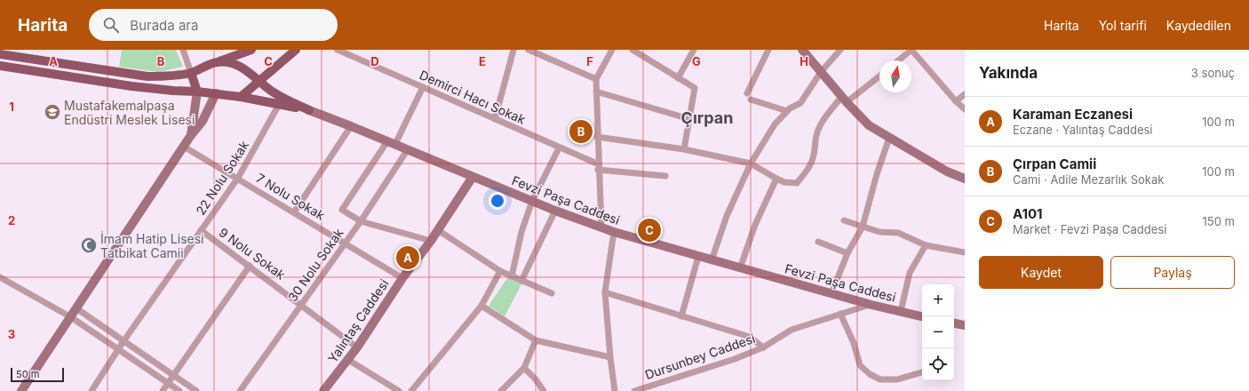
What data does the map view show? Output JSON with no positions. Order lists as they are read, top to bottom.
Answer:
{
  "streets": {
    "main road": ["Fevzi Paşa Caddesi", "Yalıntaş Caddesi"],
    "street": [
      "Demirci Hacı Sokak",
      "22 Nolu Sokak",
      "7 Nolu Sokak",
      "9 Nolu Sokak",
      "30 Nolu Sokak",
      "Dursunbey Caddesi"
    ]
  },
  "crossings": [
    ["22 Nolu Sokak", "7 Nolu Sokak"],
    ["22 Nolu Sokak", "Fevzi Paşa Caddesi"],
    ["22 Nolu Sokak", "9 Nolu Sokak"],
    ["7 Nolu Sokak", "30 Nolu Sokak"],
    ["7 Nolu Sokak", "Yalıntaş Caddesi"],
    ["Fevzi Paşa Caddesi", "30 Nolu Sokak"],
    ["Fevzi Paşa Caddesi", "Yalıntaş Caddesi"],
    ["Fevzi Paşa Caddesi", "Dursunbey Caddesi"],
    ["9 Nolu Sokak", "30 Nolu Sokak"],
    ["9 Nolu Sokak", "Yalıntaş Caddesi"]
  ],
  "districts": ["Çırpan"],
  "places": {
    "school or university": ["Mustafakemalpaşa Endüstri Meslek Lisesi"],
    "mosque": ["İmam Hatip Lisesi Tatbikat Camii"]
  },
  "scale_bar": "50 m",
  "north": "top",
  "page": {
    "header": "Harita",
    "search": "Burada ara",
    "nav": ["Harita", "Yol tarifi", "Kaydedilen"],
    "heading": ["Yakında", "3 sonuç"],
    "list": [
      {
        "mark": "A",
        "name": "Karaman Eczanesi",
        "note": "Eczane · Yalıntaş Caddesi",
        "value": "100 m"
      },
      {
        "mark": "B",
        "name": "Çırpan Camii",
        "note": "Cami · Adile Mezarlık Sokak",
        "value": "100 m"
      },
      {
        "mark": "C",
        "name": "A101",
        "note": "Market · Fevzi Paşa Caddesi",
        "value": "150 m"
      }
    ],
    "pins": ["B", "C", "A"],
    "buttons": ["Kaydet", "Paylaş"],
    "map_buttons": ["+", "−"],
    "scale": "50 m"
  },
  "grid": {
    "columns": [
      "A",
      "B",
      "C",
      "D",
      "E",
      "F",
      "G",
      "H"
    ],
    "rows": ["1", "2", "3"]
  }
}
